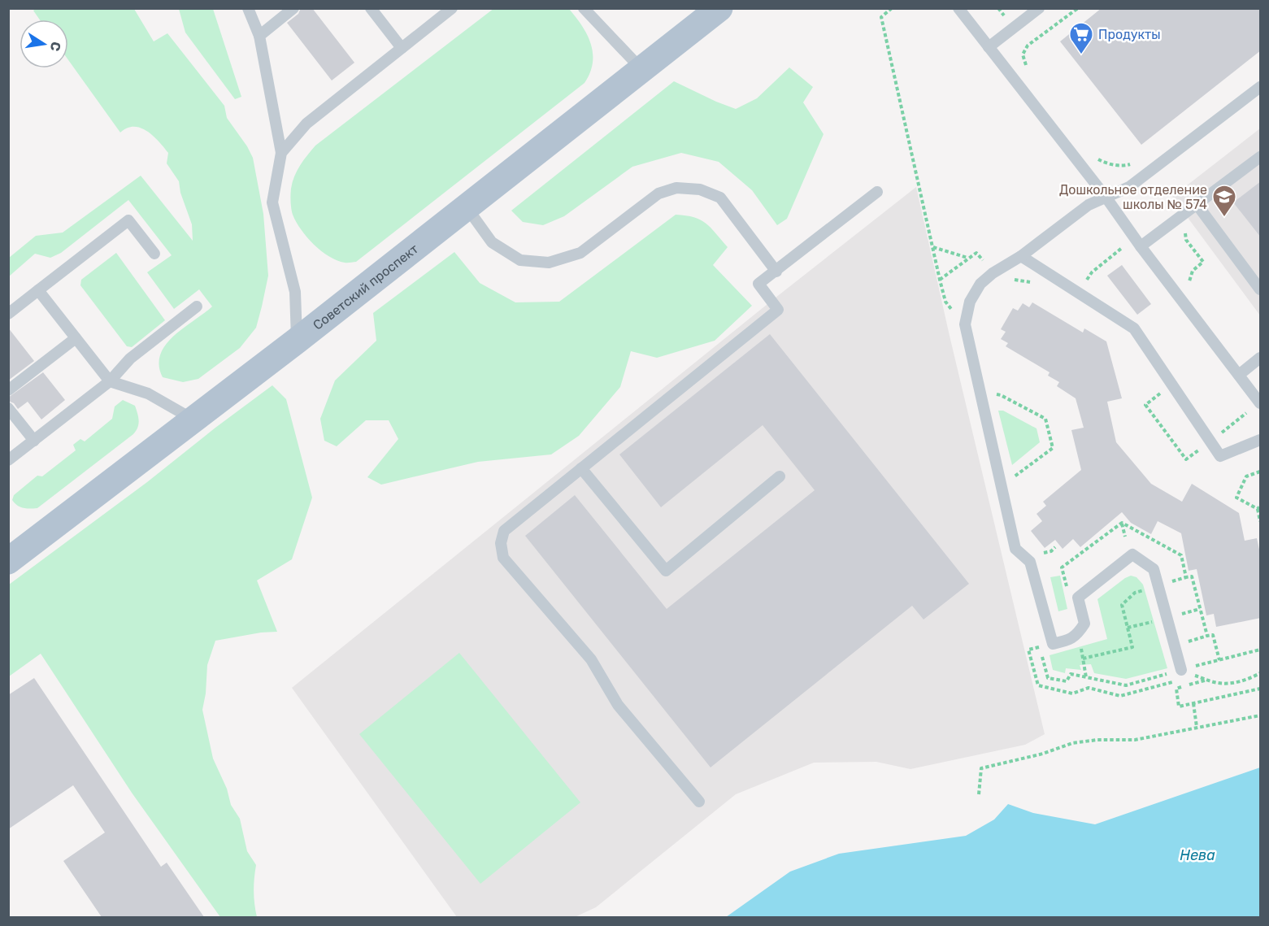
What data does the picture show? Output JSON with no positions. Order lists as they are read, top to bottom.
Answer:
{
  "streets": {
    "main road": ["Советский проспект"]
  },
  "water": ["Нева"],
  "places": {
    "supermarket": ["Продукты"],
    "school or university": ["Дошкольное отделение школы № 574"]
  },
  "north": "right"
}
